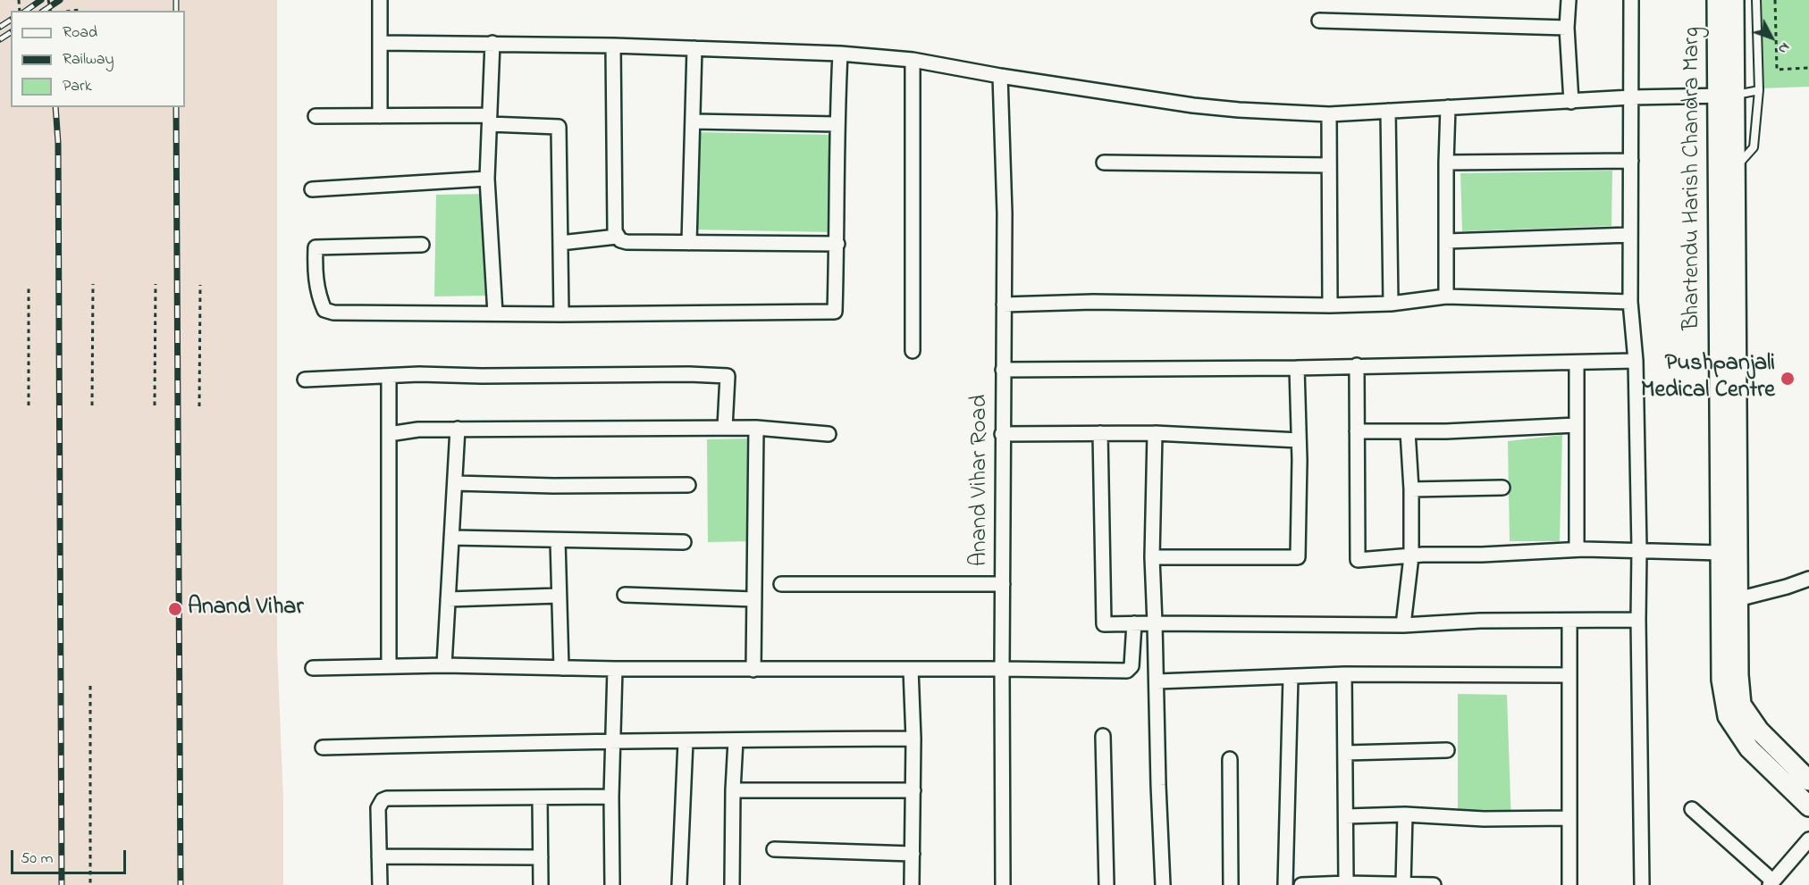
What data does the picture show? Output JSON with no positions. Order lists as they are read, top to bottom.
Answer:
{
  "streets": {
    "main road": ["Bhartendu Harish Chandra Marg"],
    "street": ["Anand Vihar Road"]
  },
  "places": ["Pushpanjali Medical Centre", "Anand Vihar"],
  "legend": ["Road", "Railway", "Park"],
  "scale_bar": "50 m",
  "north": "bottom right"
}
